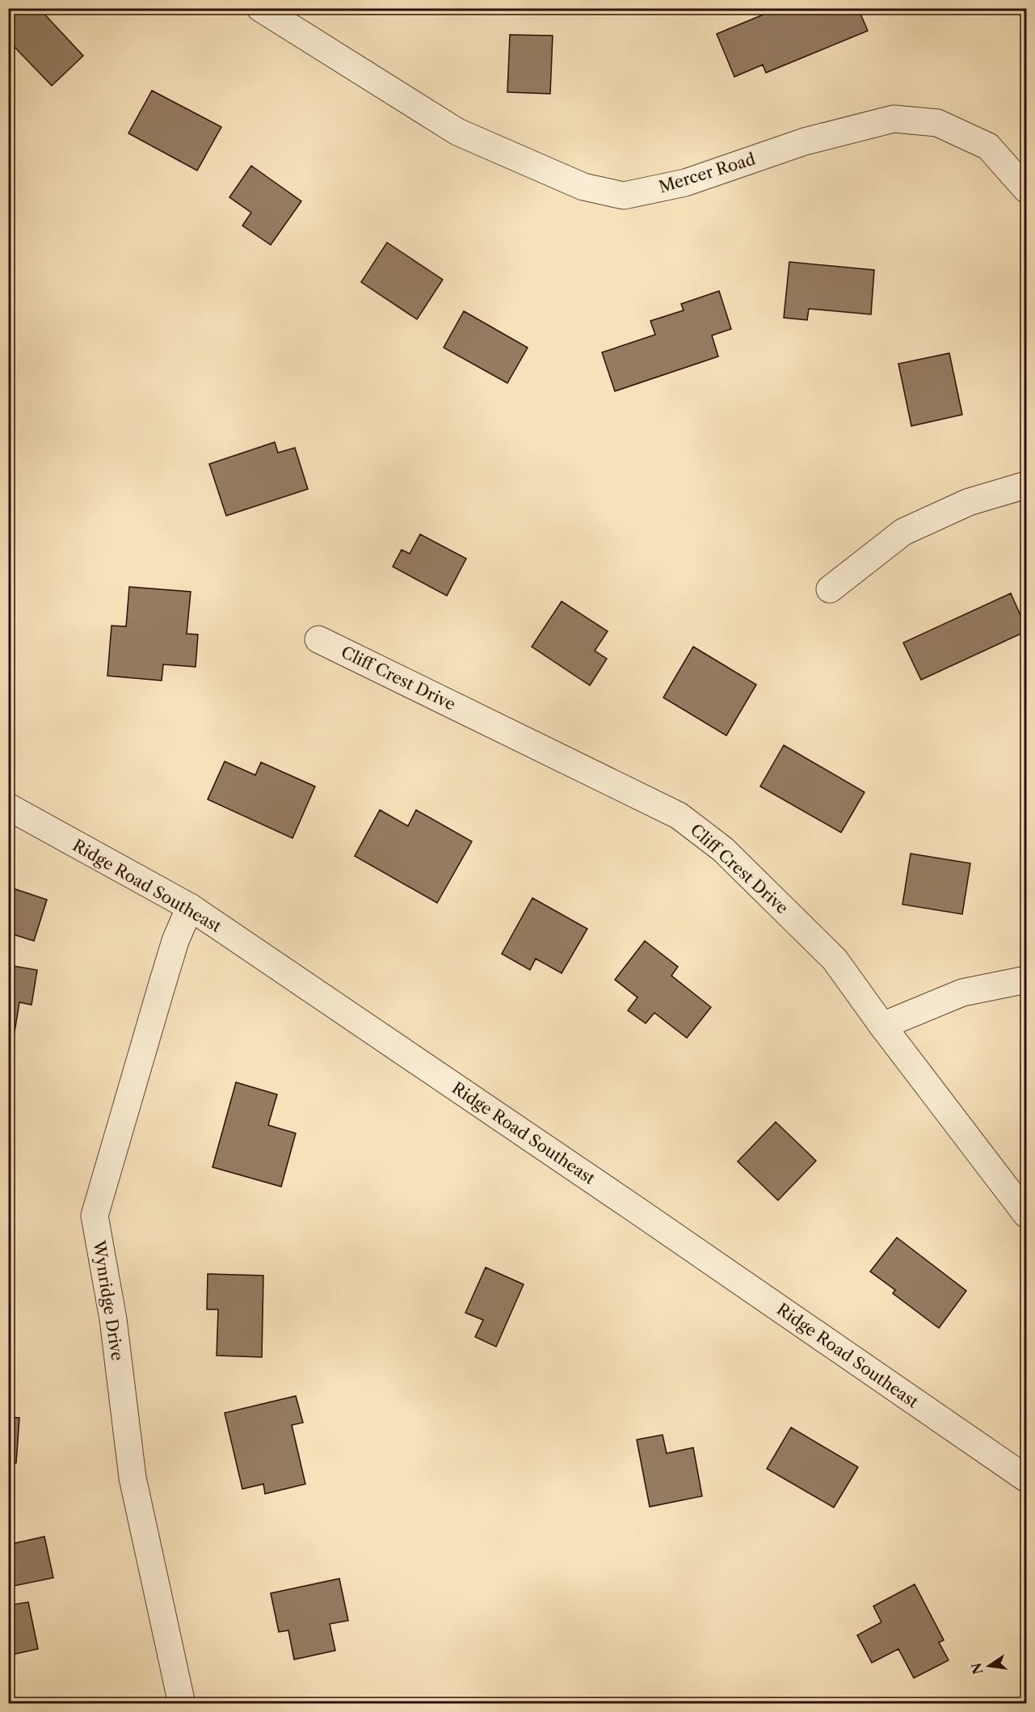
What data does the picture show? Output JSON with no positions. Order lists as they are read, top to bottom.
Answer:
{
  "streets": {
    "street": [
      "Mercer Road",
      "Cliff Crest Drive",
      "Ridge Road Southeast",
      "Wynridge Drive"
    ]
  },
  "crossings": [
    ["Ridge Road Southeast", "Wynridge Drive"]
  ],
  "north": "left"
}
